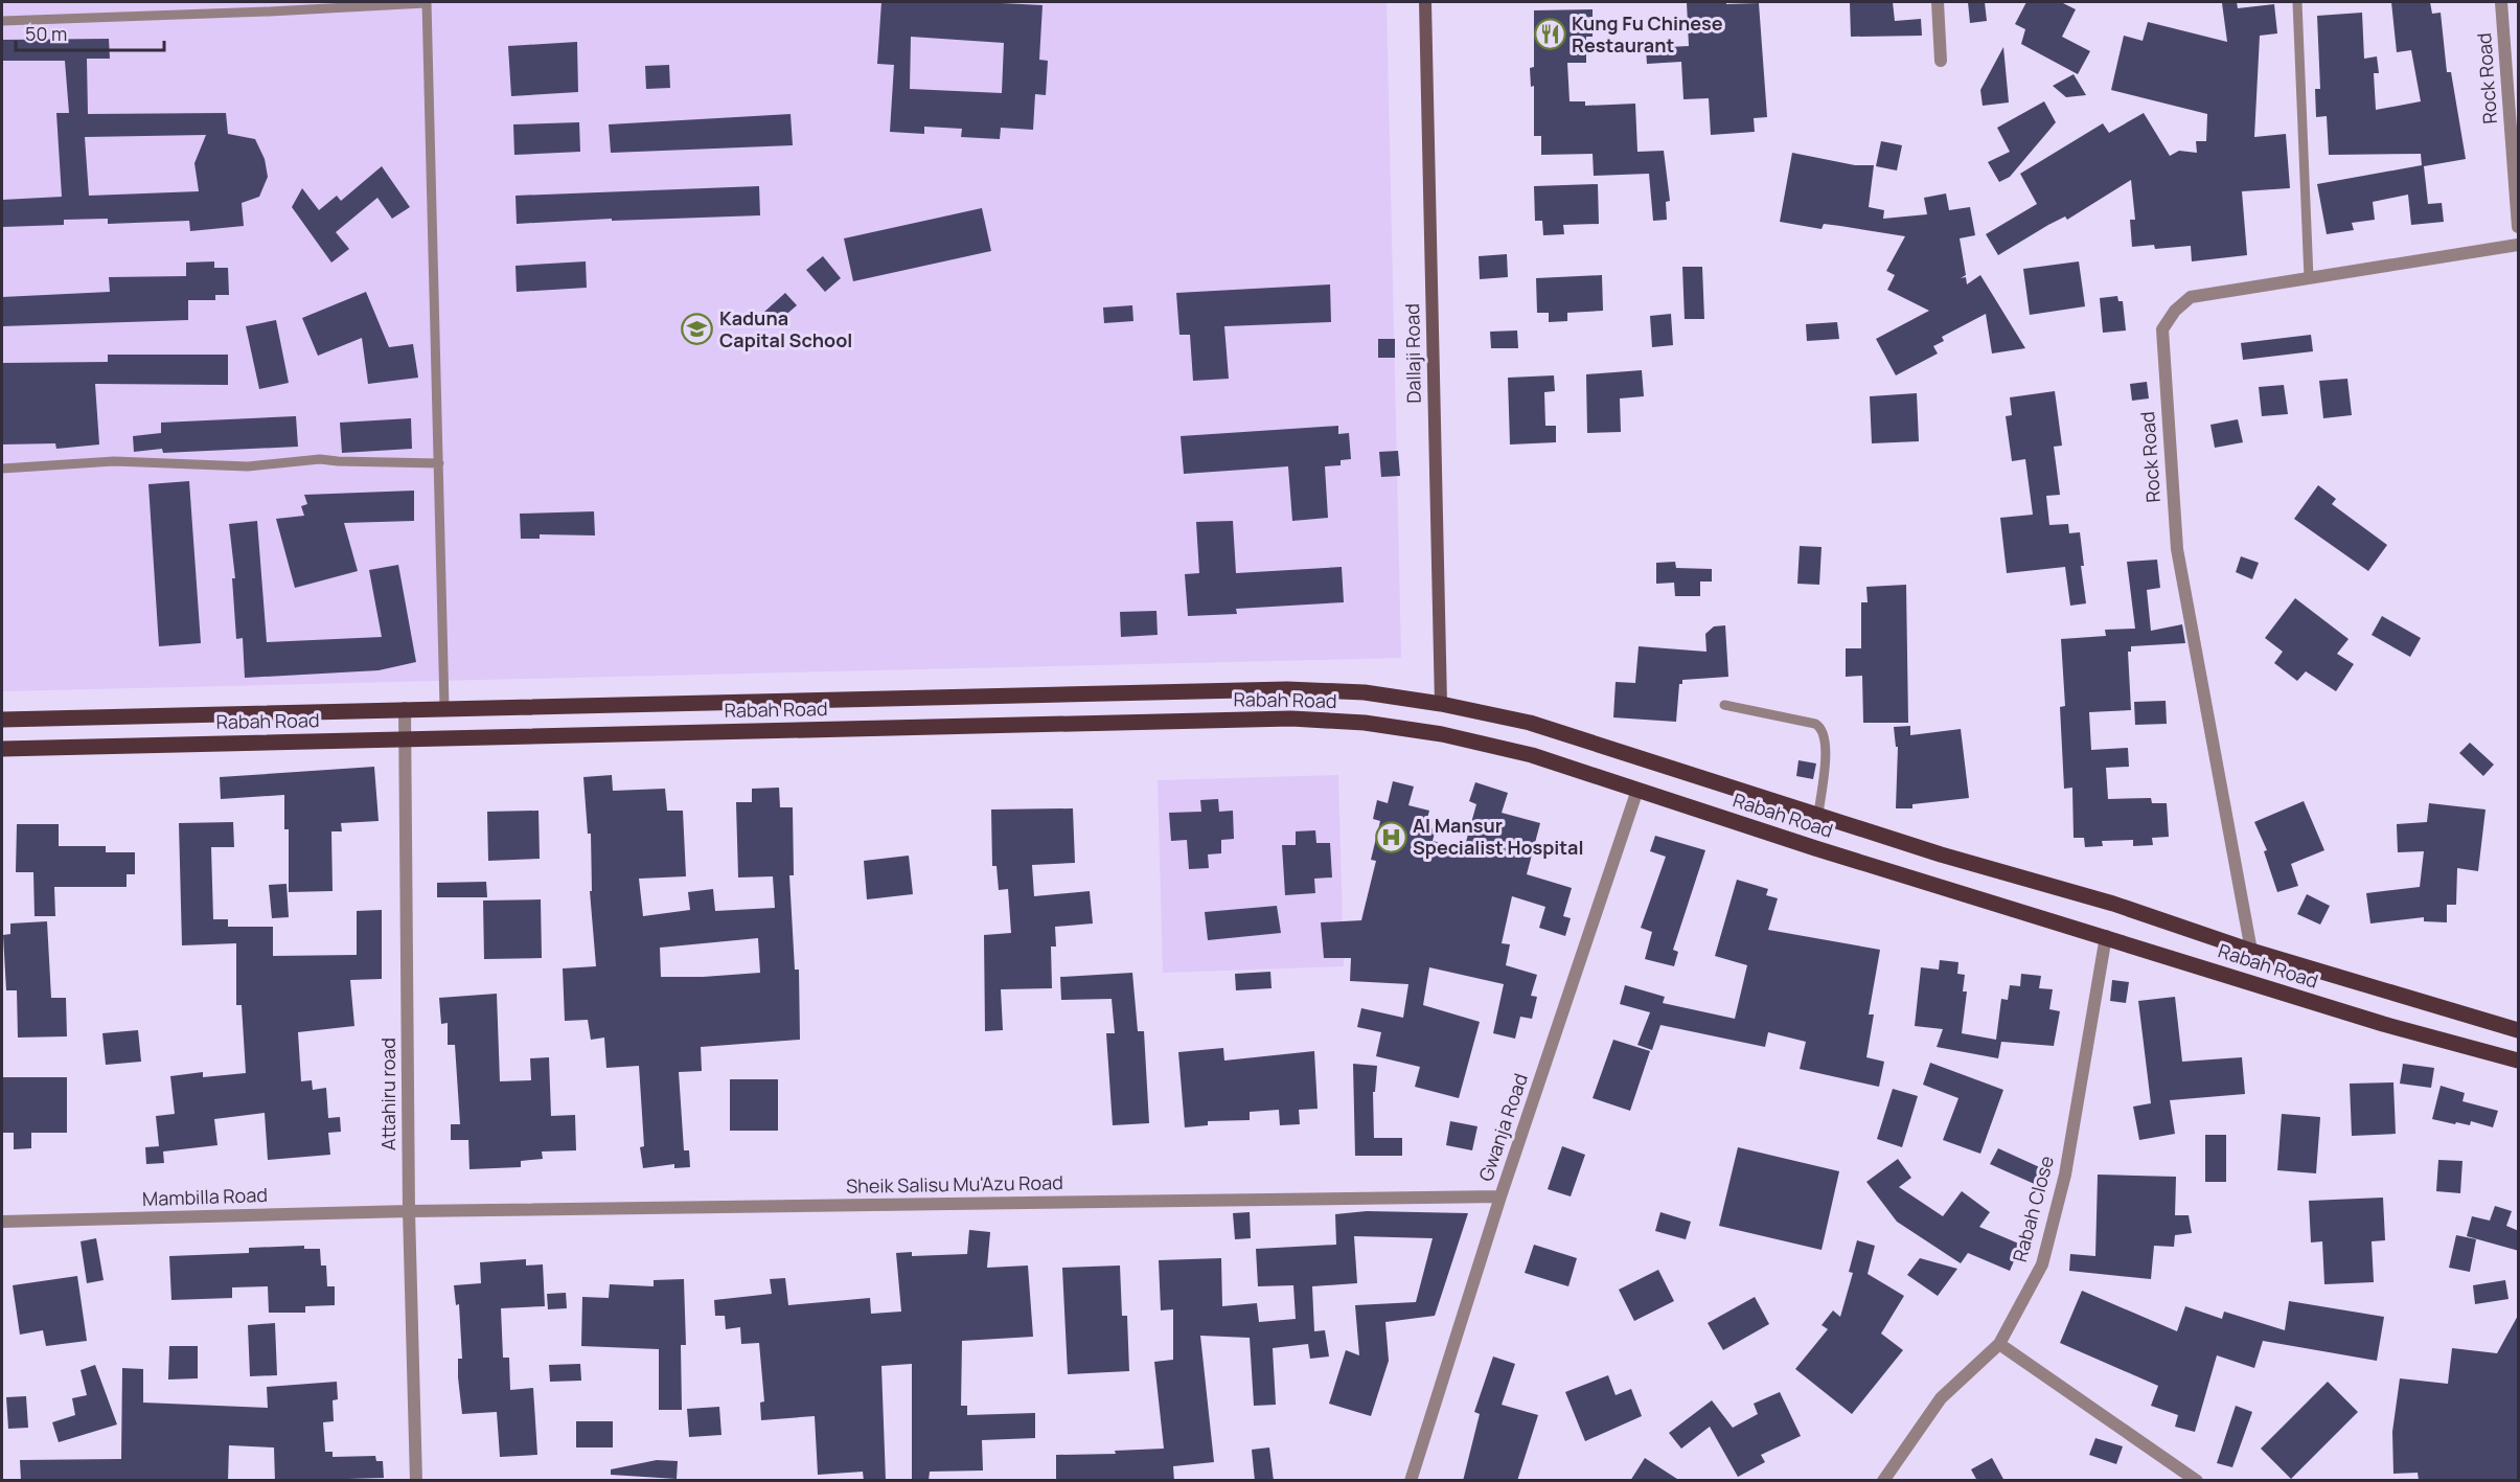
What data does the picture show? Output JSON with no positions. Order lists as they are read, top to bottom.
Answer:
{
  "streets": {
    "main road": ["Rabah Road"],
    "street": [
      "Rock Road",
      "Dallaji Road",
      "Attahiru road",
      "Gwanja Road",
      "Sheik Salisu Mu'Azu Road",
      "Mambilla Road",
      "Rabah Close"
    ]
  },
  "crossings": [
    ["Rock Road", "Rabah Road"],
    ["Dallaji Road", "Rabah Road"],
    ["Rabah Road", "Attahiru road"],
    ["Rabah Road", "Gwanja Road"],
    ["Rabah Road", "Rabah Close"],
    ["Attahiru road", "Sheik Salisu Mu'Azu Road"],
    ["Attahiru road", "Mambilla Road"],
    ["Gwanja Road", "Sheik Salisu Mu'Azu Road"],
    ["Sheik Salisu Mu'Azu Road", "Mambilla Road"]
  ],
  "places": {
    "restaurant": ["Kung Fu Chinese Restaurant"],
    "school or university": ["Kaduna Capital School"],
    "hospital": ["Al Mansur Specialist Hospital"]
  },
  "scale_bar": "50 m"
}
